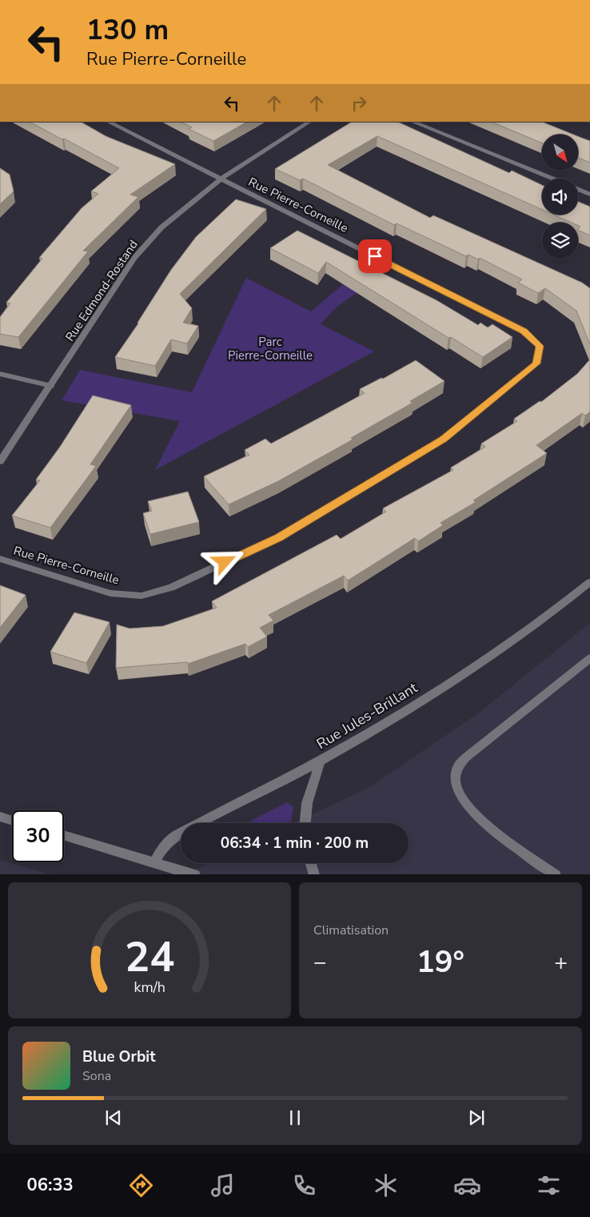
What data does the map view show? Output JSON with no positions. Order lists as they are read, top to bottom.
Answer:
{
  "streets": {
    "street": ["Rue Pierre-Corneille", "Rue Edmond-Rostand", "Rue Jules-Brillant"]
  },
  "crossings": [
    ["Rue Pierre-Corneille", "Rue Edmond-Rostand"]
  ],
  "parks": ["Parc Pierre-Corneille"],
  "north": "bottom right",
  "page": {
    "turn": ["130 m", "Rue Pierre-Corneille"],
    "limit": "30",
    "trip": "06:34 · 1 min · 200 m",
    "tile": "Climatisation",
    "heat": ["−", "19°", "+"],
    "song": ["Blue Orbit", "Sona"],
    "tabs": "06:33",
    "gauge": ["24", "km/h"]
  }
}
